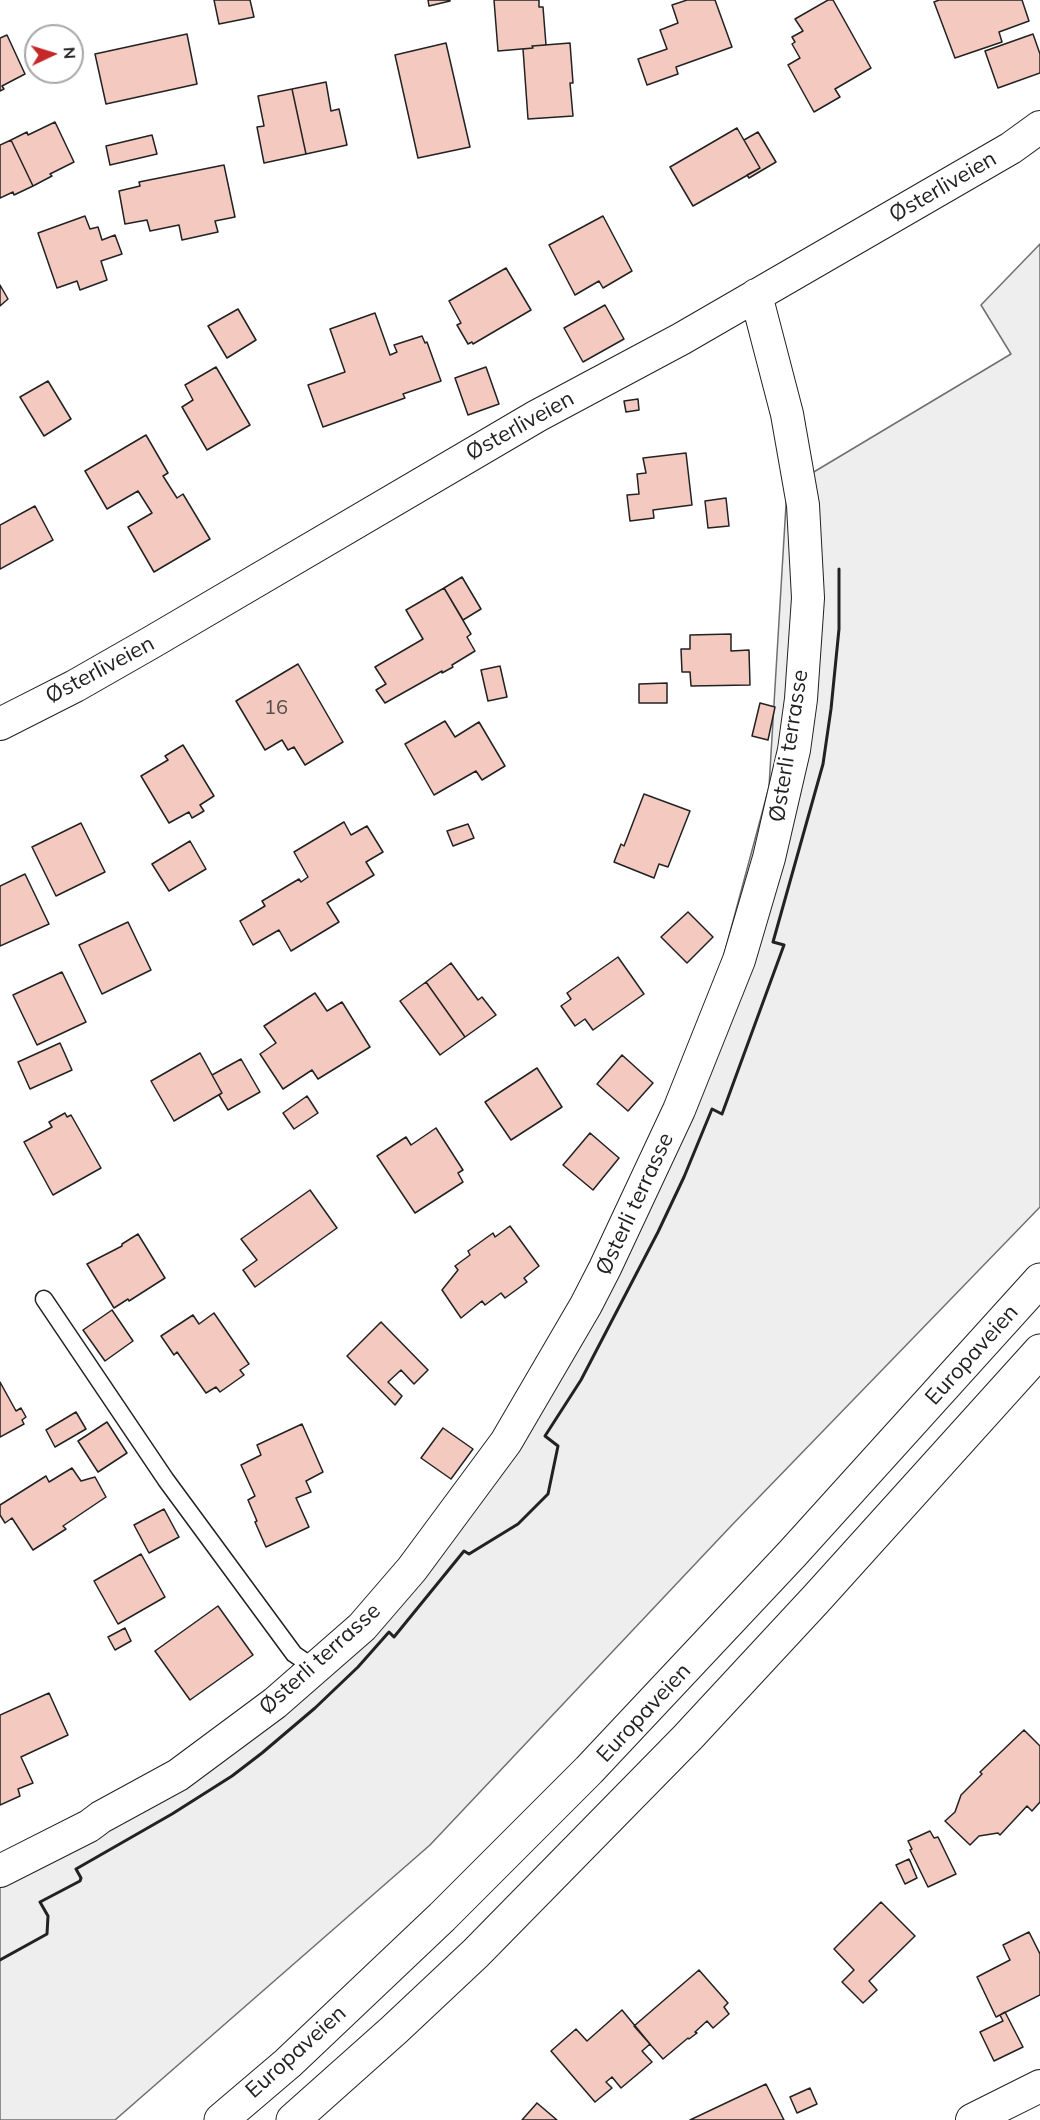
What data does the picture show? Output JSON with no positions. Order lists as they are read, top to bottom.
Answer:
{
  "streets": {
    "highway": ["Europaveien"],
    "street": ["Østerliveien", "Østerli terrasse"]
  },
  "crossings": [
    ["Østerliveien", "Østerli terrasse"]
  ],
  "house_numbers": ["16"],
  "north": "right"
}
